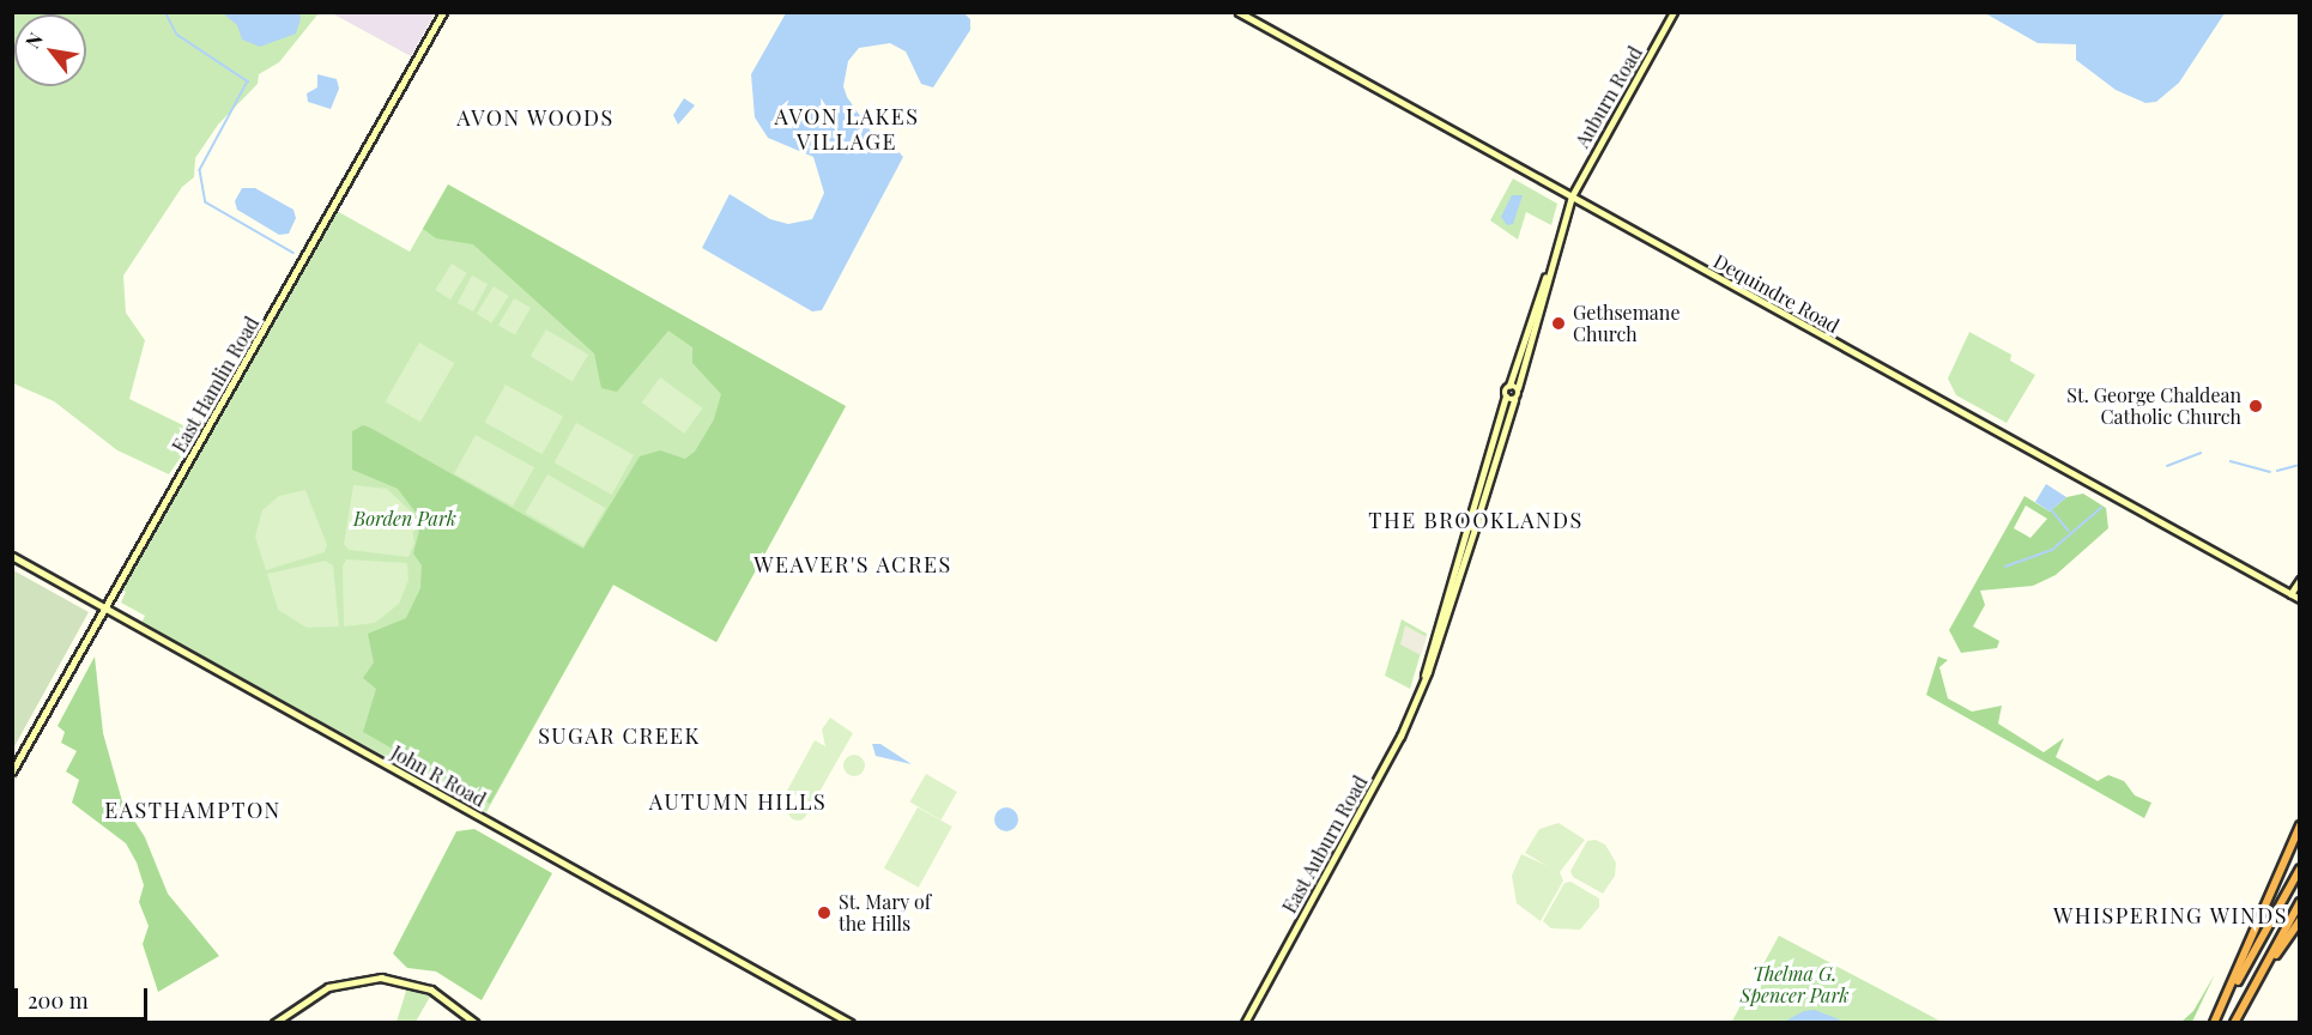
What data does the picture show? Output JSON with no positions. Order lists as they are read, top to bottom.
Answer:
{
  "streets": {
    "main road": [
      "Auburn Road",
      "Dequindre Road",
      "East Hamlin Road",
      "John R Road",
      "East Auburn Road"
    ]
  },
  "crossings": [
    ["Auburn Road", "Dequindre Road"],
    ["East Hamlin Road", "John R Road"]
  ],
  "districts": [
    "AVON WOODS",
    "AVON LAKES VILLAGE",
    "THE BROOKLANDS",
    "WEAVER'S ACRES",
    "SUGAR CREEK",
    "AUTUMN HILLS",
    "EASTHAMPTON",
    "WHISPERING WINDS"
  ],
  "parks": ["Borden Park", "Thelma G. Spencer Park"],
  "places": ["Gethsemane Church", "St. George Chaldean Catholic Church", "St. Mary of the Hills"],
  "scale_bar": "200 m",
  "north": "top left"
}
